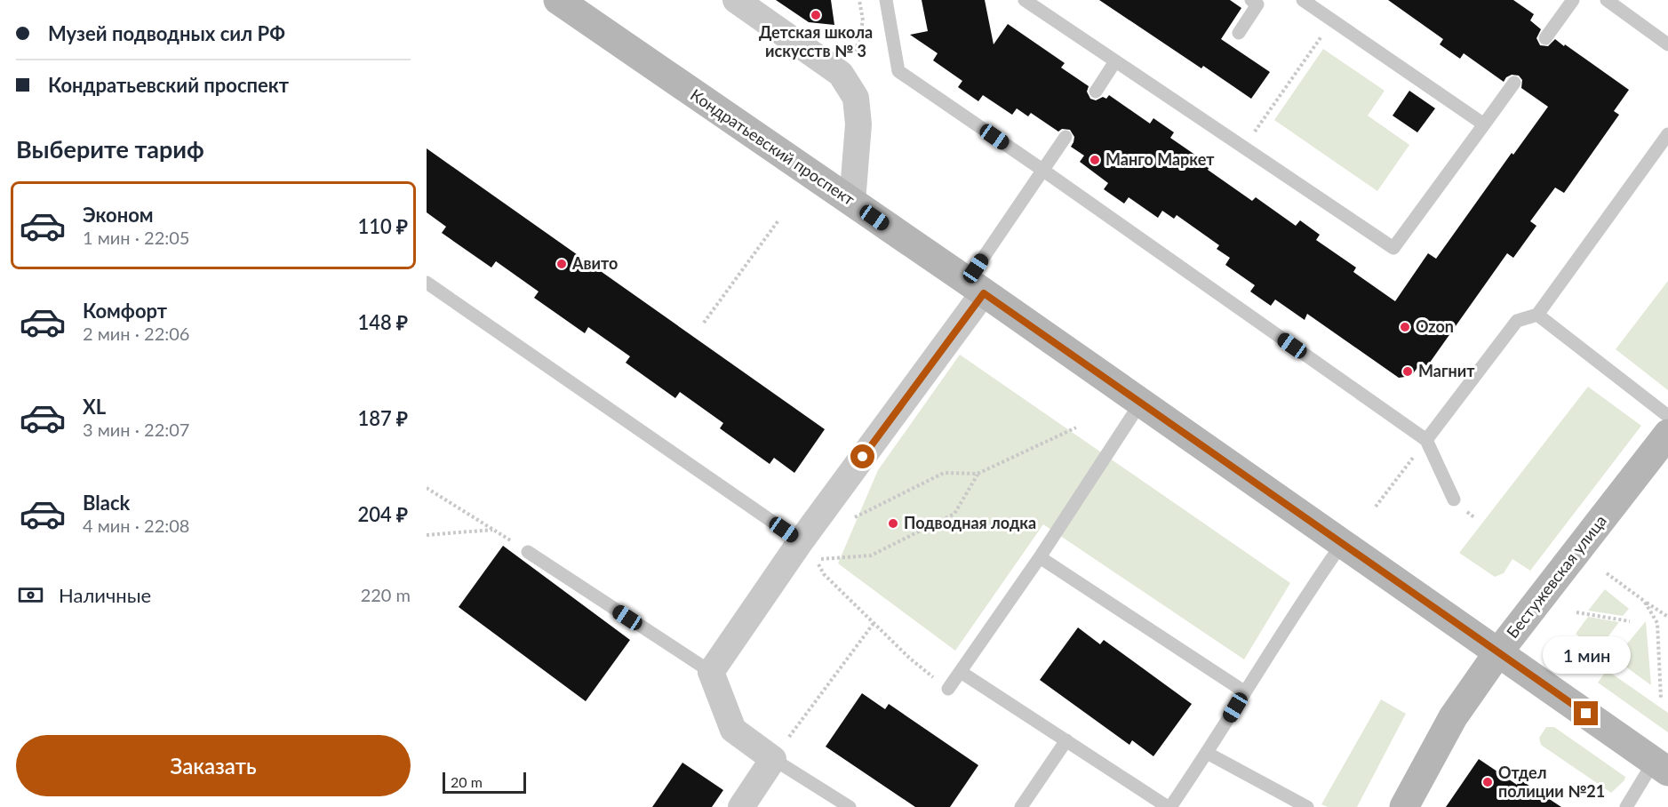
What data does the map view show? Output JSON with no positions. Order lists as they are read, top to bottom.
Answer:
{
  "streets": {
    "street": ["Кондратьевский проспект", "Бестужевская улица"]
  },
  "crossings": [
    ["Кондратьевский проспект", "Бестужевская улица"]
  ],
  "places": [
    "Детская школа искусств № 3",
    "Манго Маркет",
    "Авито",
    "Ozon",
    "Магнит",
    "Подводная лодка",
    "Отдел полиции №21"
  ],
  "scale_bar": "20 m",
  "page": {
    "banner": ["Музей подводных сил РФ", "Кондратьевский проспект"],
    "heading": "Выберите тариф",
    "list": [
      {
        "name": "Эконом",
        "note": "1 мин · 22:05",
        "value": "110 ₽"
      },
      {
        "name": "Комфорт",
        "note": "2 мин · 22:06",
        "value": "148 ₽"
      },
      {
        "name": "XL",
        "note": "3 мин · 22:07",
        "value": "187 ₽"
      },
      {
        "name": "Black",
        "note": "4 мин · 22:08",
        "value": "204 ₽"
      }
    ],
    "pay": ["Наличные", "220 m"],
    "bubble": "1 мин",
    "buttons": "Заказать",
    "scale": "20 m"
  }
}
